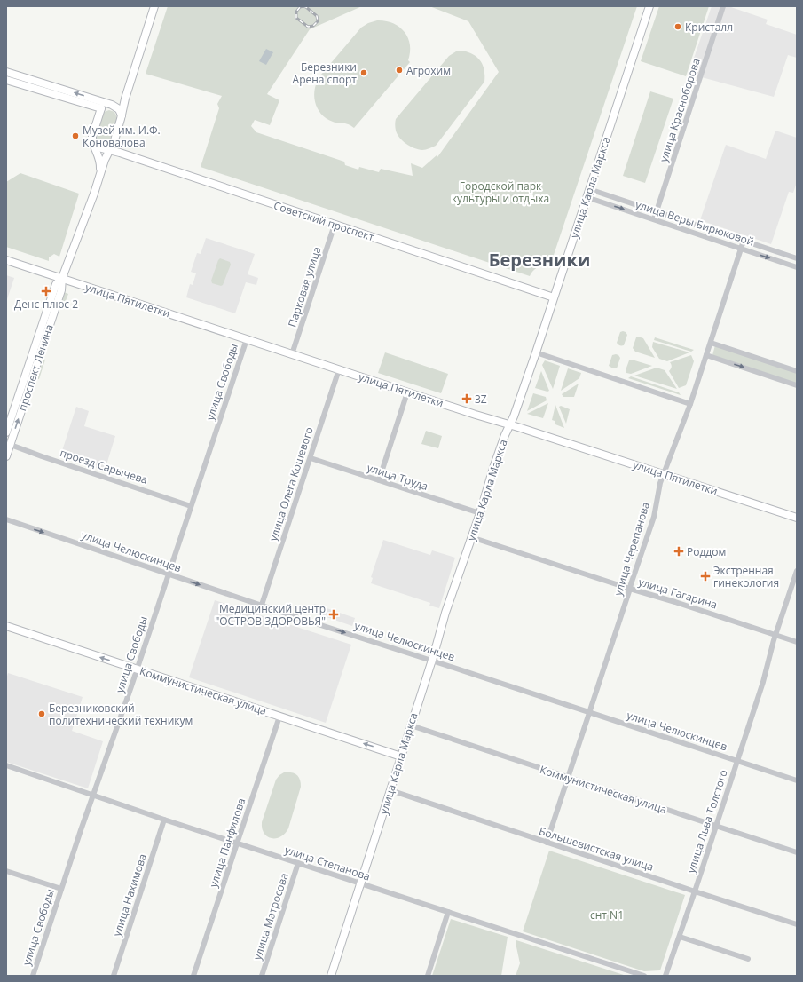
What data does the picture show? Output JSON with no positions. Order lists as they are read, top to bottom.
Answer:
{
  "streets": {
    "main road": [
      "улица Карла Маркса",
      "Советский проспект",
      "улица Пятилетки",
      "проспект Ленина",
      "Коммунистическая улица"
    ],
    "street": [
      "улица Красноборова",
      "улица Веры Бирюковой",
      "Парковая улица",
      "улица Свободы",
      "проезд Сарычева",
      "улица Труда",
      "улица Олега Кошевого",
      "улица Черепанова",
      "улица Челюскинцев",
      "улица Гагарина",
      "улица Льва Толстого",
      "улица Панфилова",
      "Большевистская улица",
      "улица Степанова",
      "улица Нахимова",
      "улица Матросова"
    ]
  },
  "crossings": [
    ["улица Красноборова", "улица Веры Бирюковой"],
    ["улица Карла Маркса", "Советский проспект"],
    ["улица Карла Маркса", "улица Веры Бирюковой"],
    ["улица Карла Маркса", "улица Пятилетки"],
    ["улица Карла Маркса", "улица Труда"],
    ["улица Карла Маркса", "улица Челюскинцев"],
    ["улица Карла Маркса", "улица Гагарина"],
    ["улица Карла Маркса", "Коммунистическая улица"],
    ["улица Карла Маркса", "Большевистская улица"],
    ["улица Карла Маркса", "улица Степанова"],
    ["Советский проспект", "Парковая улица"],
    ["Советский проспект", "проспект Ленина"],
    ["улица Веры Бирюковой", "улица Черепанова"],
    ["Парковая улица", "улица Пятилетки"],
    ["улица Пятилетки", "проспект Ленина"],
    ["улица Пятилетки", "улица Свободы"],
    ["улица Пятилетки", "улица Олега Кошевого"],
    ["улица Пятилетки", "улица Черепанова"],
    ["проспект Ленина", "проезд Сарычева"],
    ["улица Свободы", "проезд Сарычева"],
    ["улица Свободы", "улица Челюскинцев"],
    ["улица Свободы", "Коммунистическая улица"],
    ["улица Свободы", "улица Степанова"],
    ["улица Труда", "улица Олега Кошевого"],
    ["улица Олега Кошевого", "улица Челюскинцев"],
    ["улица Черепанова", "улица Челюскинцев"],
    ["улица Черепанова", "улица Гагарина"],
    ["улица Черепанова", "Коммунистическая улица"],
    ["улица Черепанова", "Большевистская улица"],
    ["улица Челюскинцев", "улица Льва Толстого"],
    ["улица Гагарина", "улица Льва Толстого"],
    ["Коммунистическая улица", "улица Льва Толстого"],
    ["Коммунистическая улица", "улица Панфилова"],
    ["улица Льва Толстого", "Большевистская улица"],
    ["улица Панфилова", "улица Степанова"],
    ["улица Степанова", "улица Нахимова"],
    ["улица Степанова", "улица Матросова"]
  ],
  "one_way": ["улица Челюскинцев"],
  "districts": ["Березники"],
  "parks": ["Городской парк культуры и отдыха", "снт N1"],
  "places": {
    "other": [
      "Кристалл",
      "Агрохим",
      "Березники Арена спорт",
      "Музей им. И.Ф. Коновалова",
      "Березниковский политехнический техникум"
    ],
    "health": [
      "Денс-плюс 2",
      "3Z",
      "Роддом",
      "Экстренная гинекология",
      "Медицинский центр \"ОСТРОВ ЗДОРОВЬЯ\""
    ]
  }
}
